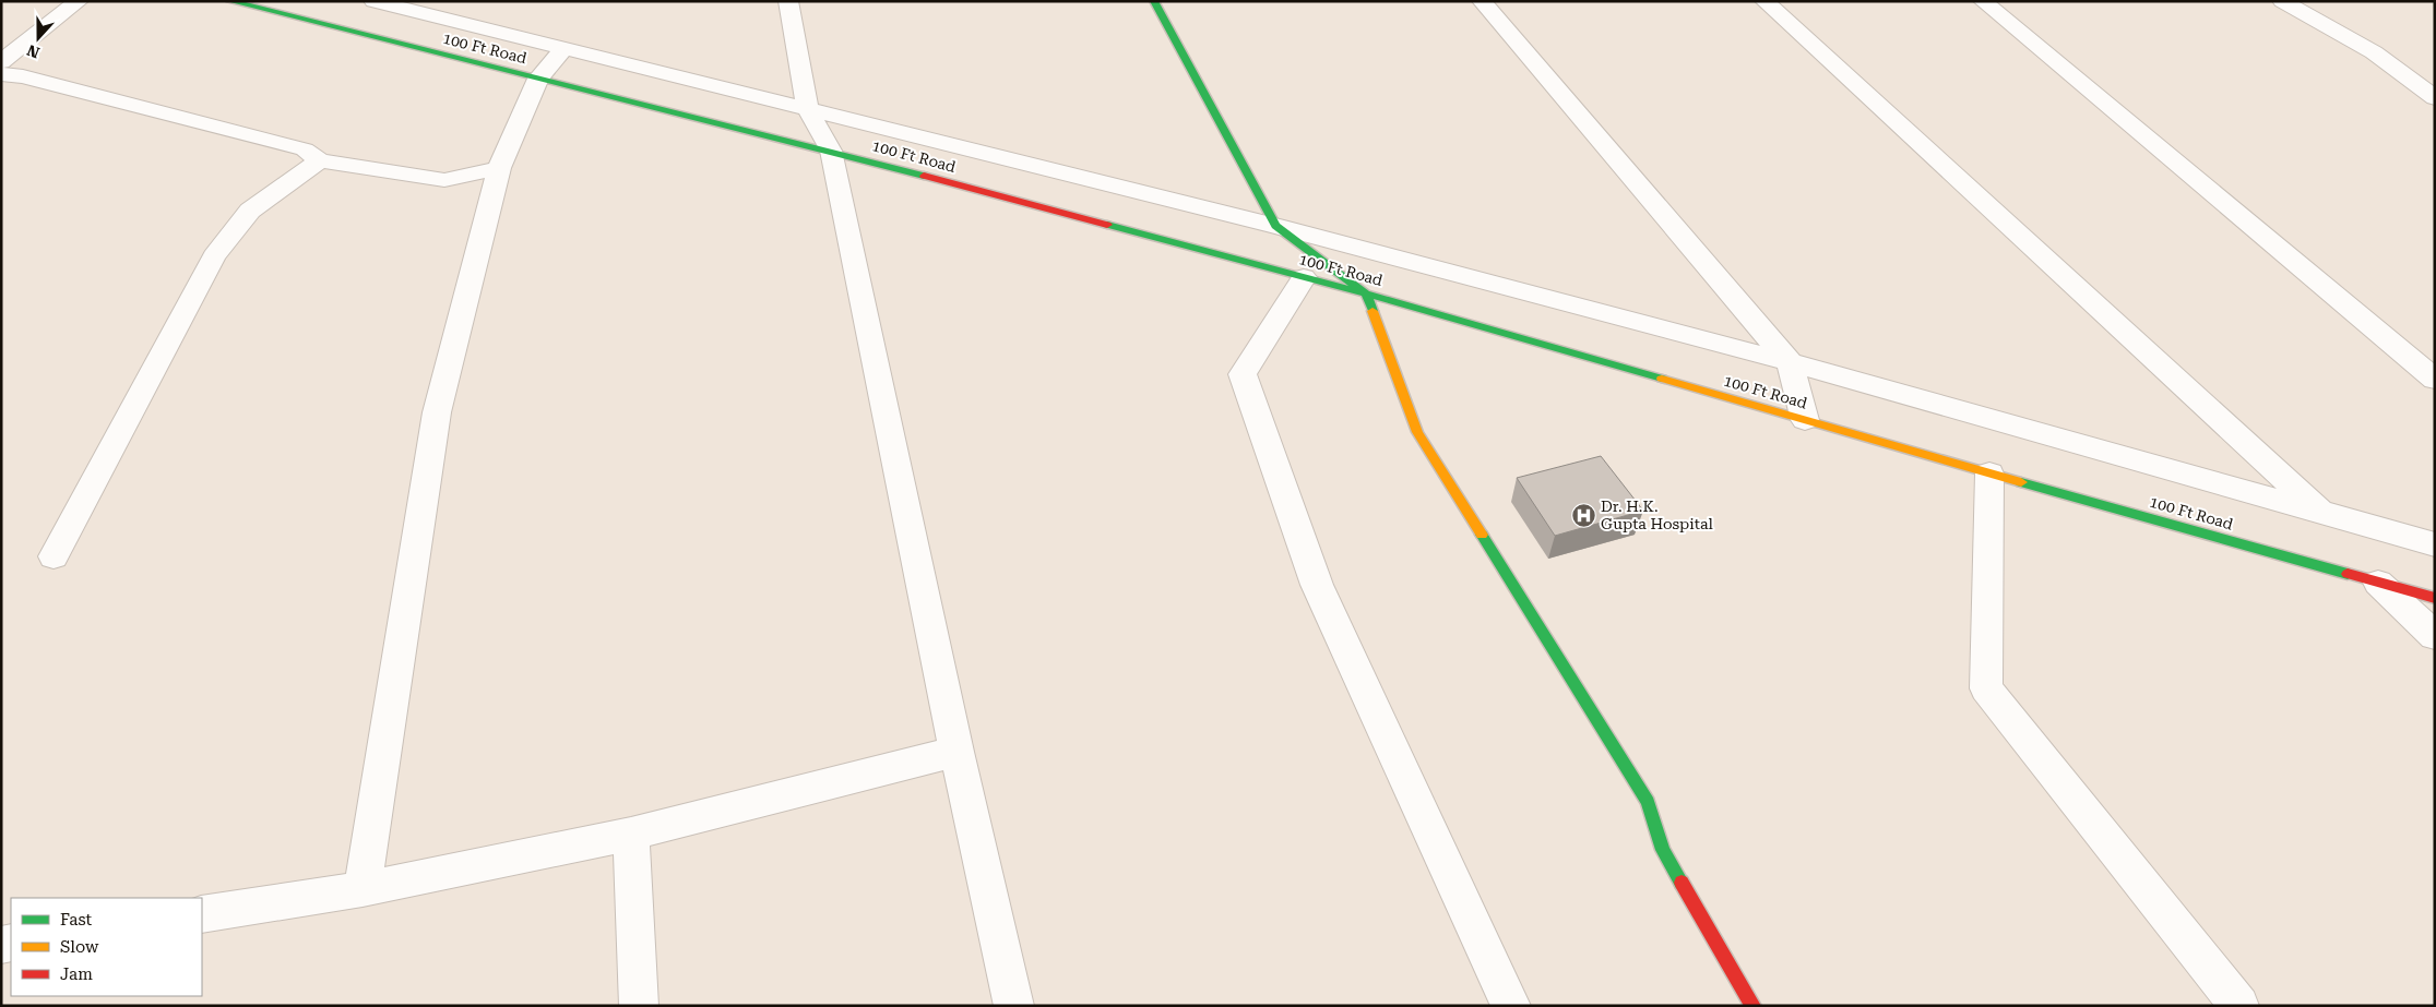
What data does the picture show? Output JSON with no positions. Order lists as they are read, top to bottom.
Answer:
{
  "streets": {
    "street": ["100 Ft Road"]
  },
  "places": {
    "hospital": ["Dr. H.K. Gupta Hospital"]
  },
  "legend": ["Fast", "Slow", "Jam"],
  "north": "bottom"
}
